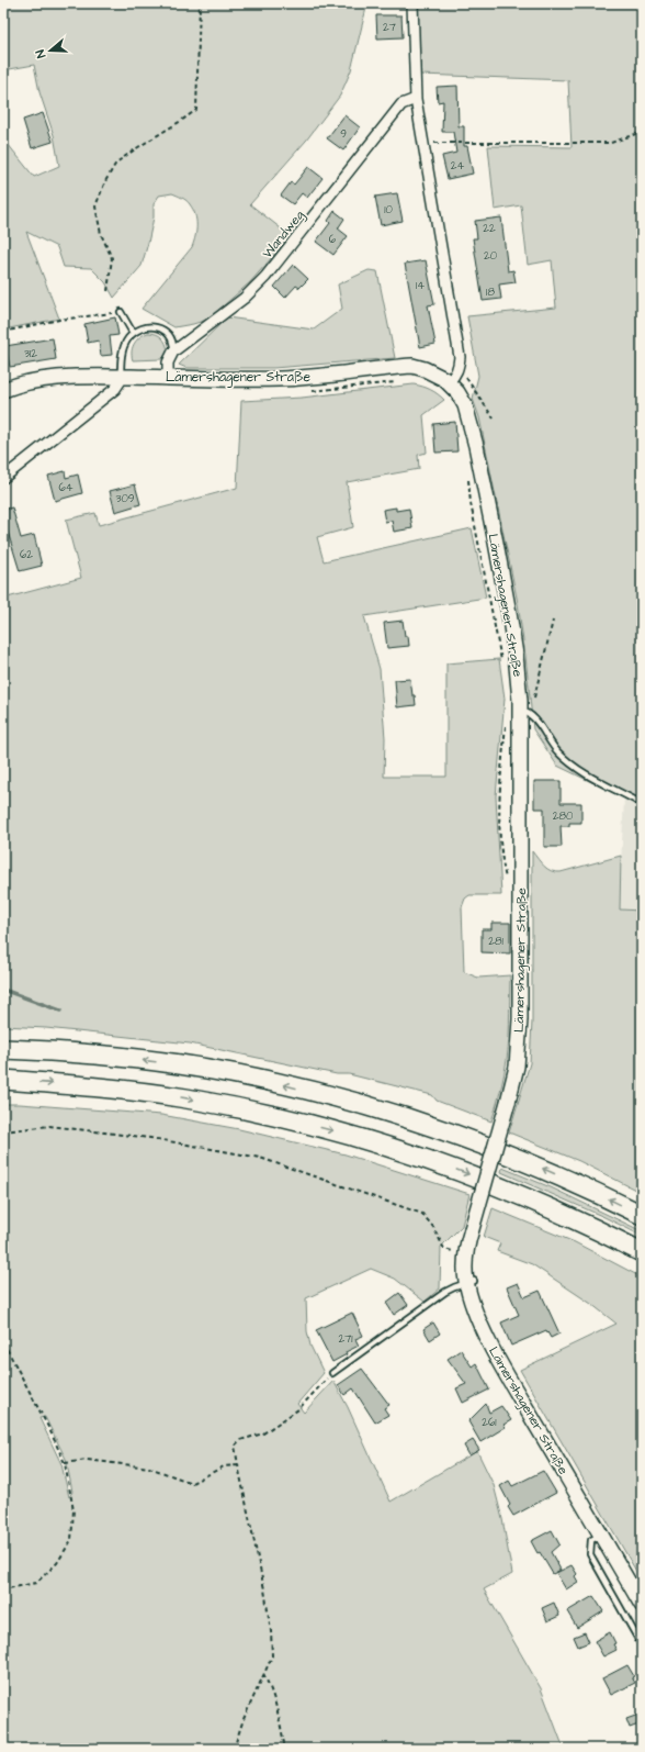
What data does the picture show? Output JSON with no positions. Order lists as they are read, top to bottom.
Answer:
{
  "streets": {
    "main road": ["Lämershagener Straße"],
    "street": ["Wandweg"]
  },
  "crossings": [
    ["Wandweg", "Lämershagener Straße"]
  ],
  "house_numbers": [
    "27",
    "9",
    "24",
    "10",
    "22",
    "6",
    "20",
    "14",
    "18",
    "312",
    "64",
    "309",
    "62",
    "280",
    "281",
    "271",
    "261"
  ],
  "north": "left"
}
